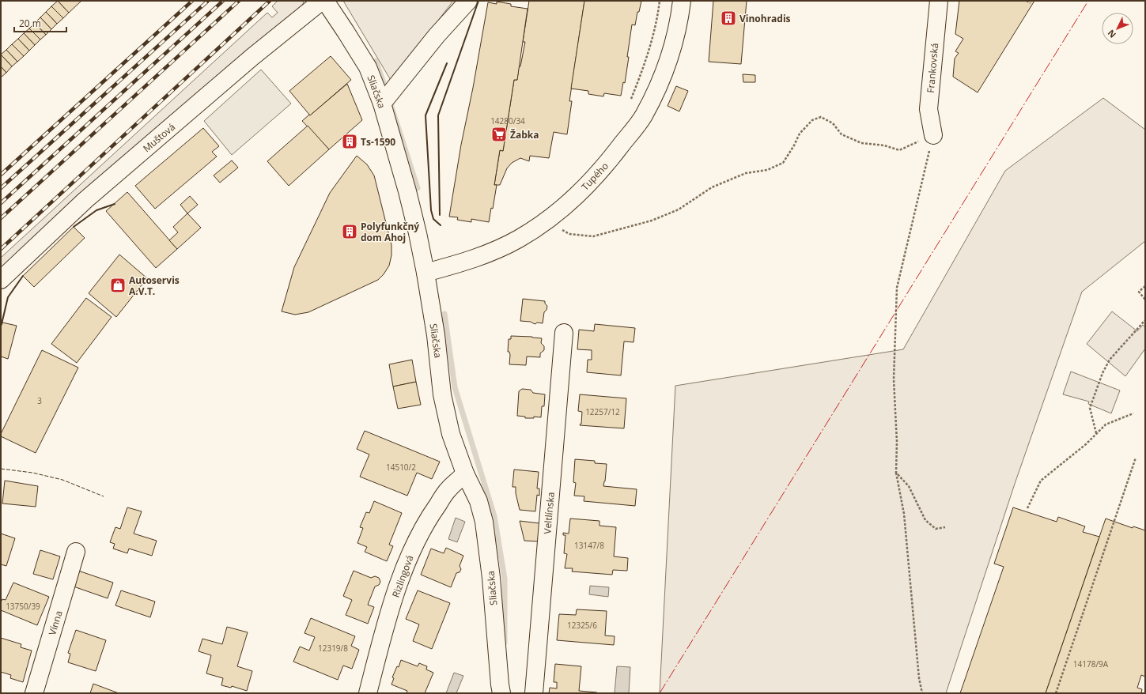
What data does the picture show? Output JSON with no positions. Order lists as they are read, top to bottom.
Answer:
{
  "streets": {
    "street": [
      "Frankovská",
      "Sliačska",
      "Muštová",
      "Tupého",
      "Veltlínska",
      "Rizlingová",
      "Vínna"
    ]
  },
  "crossings": [
    ["Sliačska", "Tupého"],
    ["Sliačska", "Rizlingová"]
  ],
  "places": {
    "building": ["Vinohradis", "Ts-1590", "Polyfunkčný dom Ahoj"],
    "supermarket": ["Žabka"],
    "shop": ["Autoservis A.V.T."]
  },
  "house_numbers": [
    "14280/34",
    "3",
    "12257/12",
    "14510/2",
    "13147/8",
    "13750/39",
    "12325/6",
    "12319/8",
    "14178/9A"
  ],
  "scale_bar": "20 m",
  "north": "bottom left"
}
